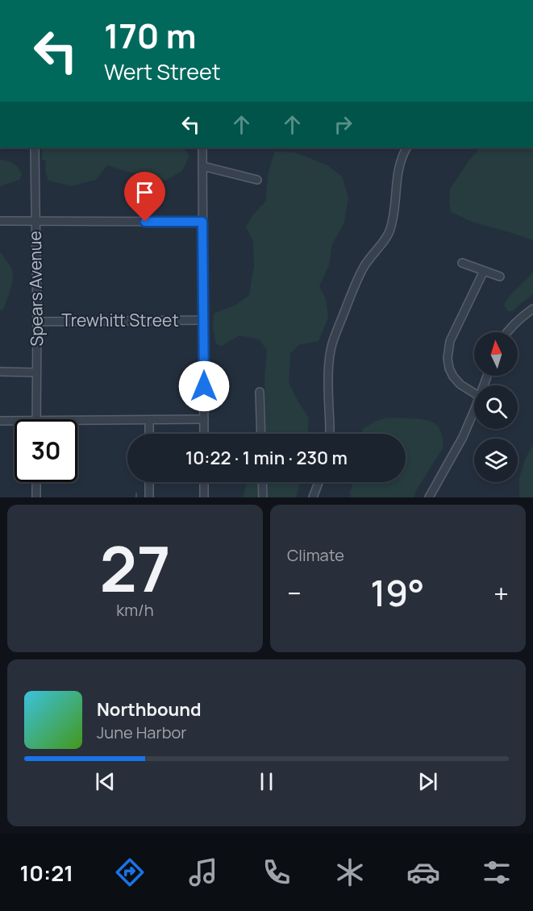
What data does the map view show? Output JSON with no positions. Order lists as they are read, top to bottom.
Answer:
{
  "streets": {
    "street": ["Spears Avenue", "Trewhitt Street"]
  },
  "crossings": [
    ["Spears Avenue", "Trewhitt Street"]
  ],
  "north": "top",
  "page": {
    "turn": ["170 m", "Wert Street"],
    "limit": "30",
    "trip": "10:22 · 1 min · 230 m",
    "tile": [
      ["27", "km/h"],
      "Climate"
    ],
    "heat": ["−", "19°", "+"],
    "song": ["Northbound", "June Harbor"],
    "tabs": "10:21"
  }
}
